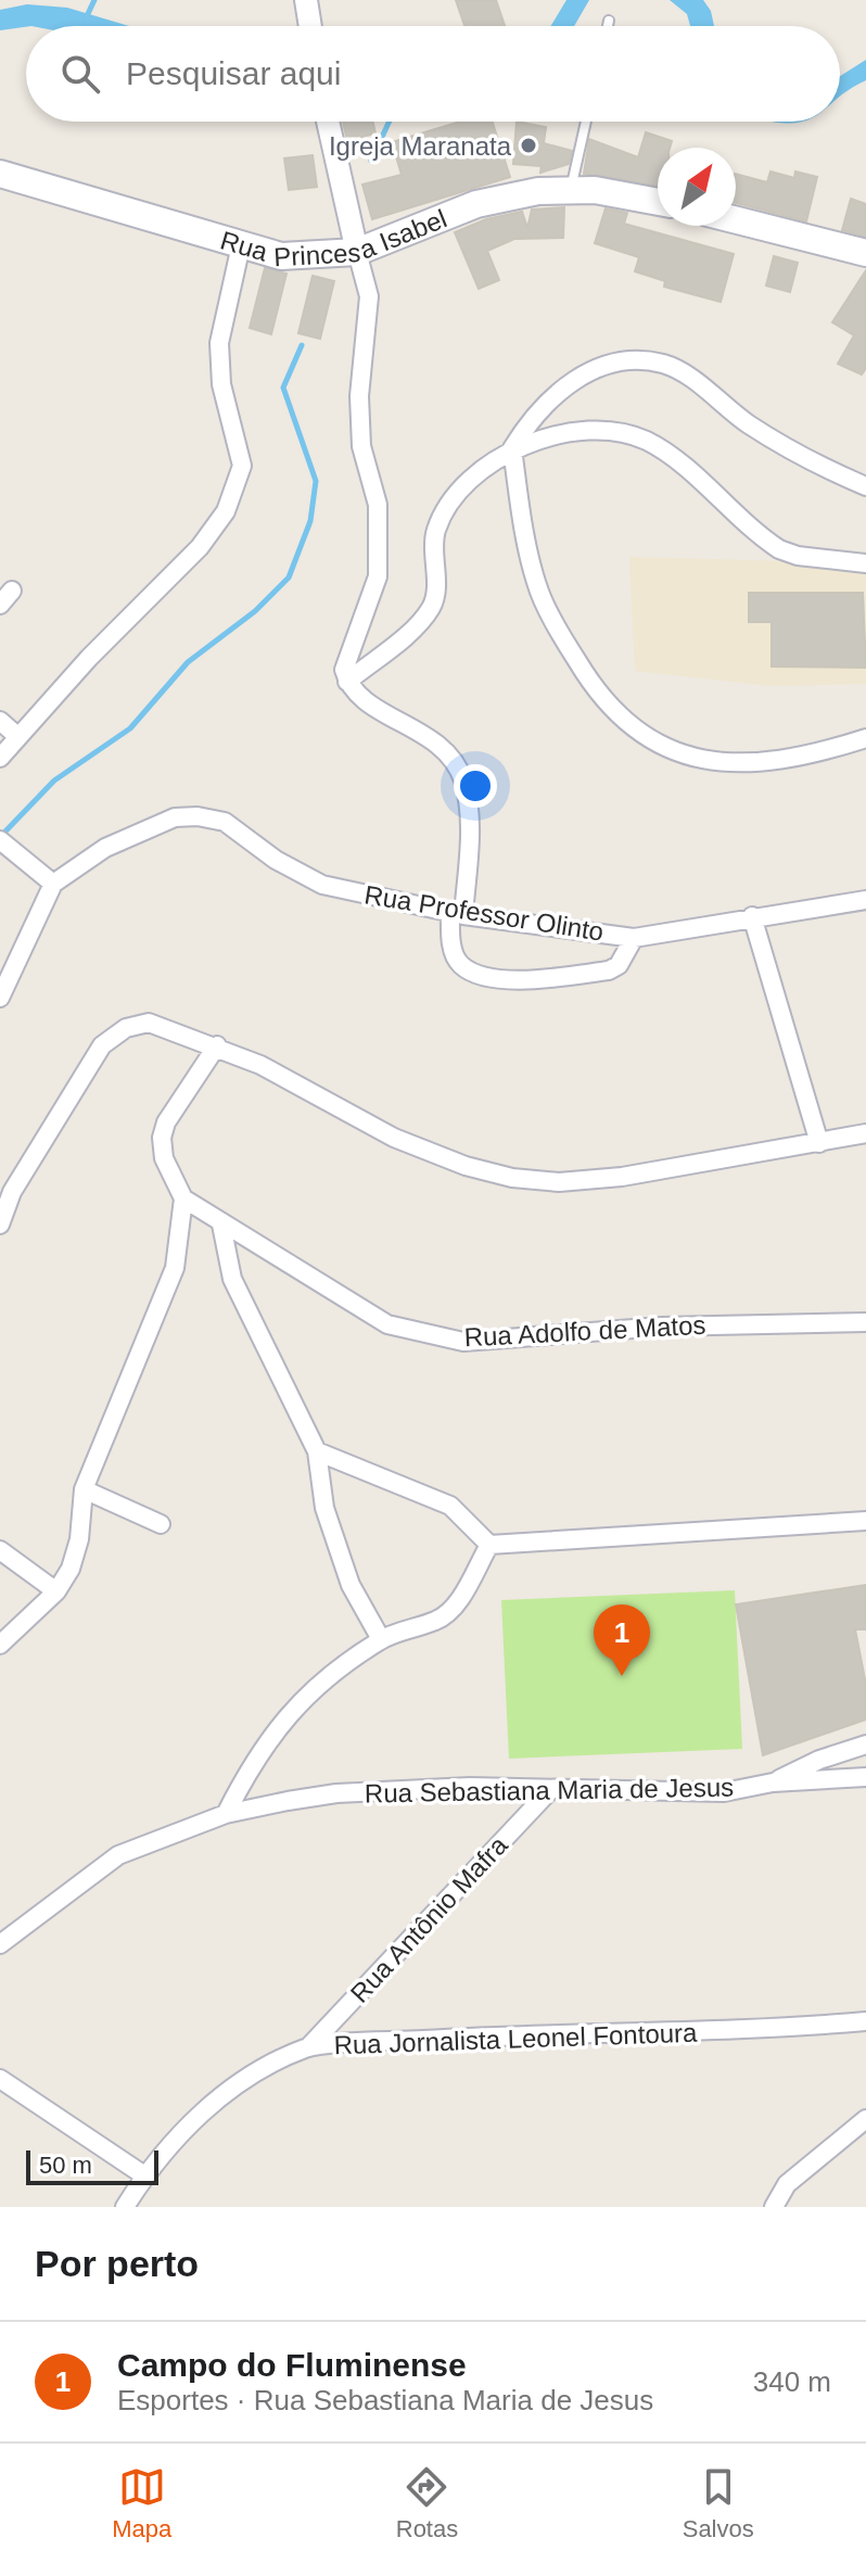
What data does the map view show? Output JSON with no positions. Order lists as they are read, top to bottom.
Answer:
{
  "streets": {
    "main road": ["Rua Princesa Isabel"],
    "street": [
      "Rua Professor Olinto",
      "Rua Adolfo de Matos",
      "Rua Sebastiana Maria de Jesus",
      "Rua Antônio Mafra",
      "Rua Jornalista Leonel Fontoura"
    ]
  },
  "crossings": [
    ["Rua Sebastiana Maria de Jesus", "Rua Antônio Mafra"],
    ["Rua Antônio Mafra", "Rua Jornalista Leonel Fontoura"]
  ],
  "places": ["Igreja Maranata"],
  "scale_bar": "50 m",
  "north": "top right",
  "page": {
    "search": "Pesquisar aqui",
    "pins": "1",
    "scale": "50 m",
    "heading": "Por perto",
    "list": [
      {
        "mark": "1",
        "name": "Campo do Fluminense",
        "note": "Esportes · Rua Sebastiana Maria de Jesus",
        "value": "340 m"
      }
    ],
    "nav": ["Mapa", "Rotas", "Salvos"]
  }
}
